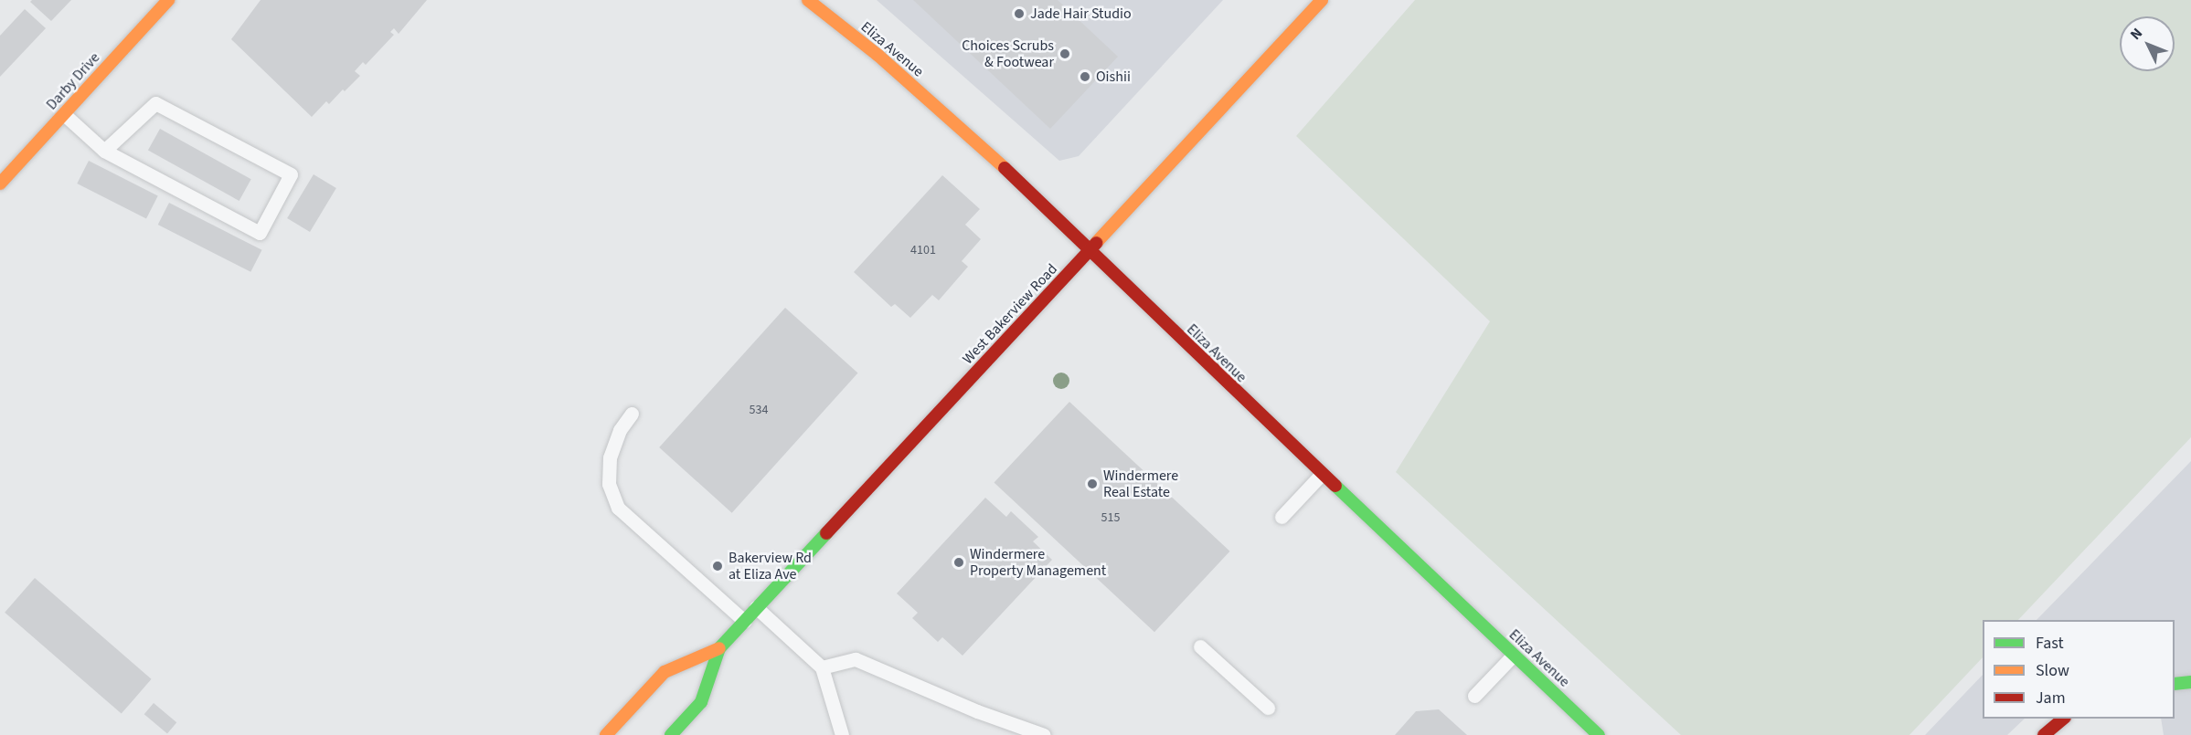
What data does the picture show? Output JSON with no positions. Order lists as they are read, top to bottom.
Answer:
{
  "streets": {
    "street": ["Eliza Avenue", "Darby Drive", "West Bakerview Road"]
  },
  "crossings": [
    ["Eliza Avenue", "West Bakerview Road"]
  ],
  "places": [
    "Jade Hair Studio",
    "Choices Scrubs & Footwear",
    "Oishii",
    "Windermere Real Estate",
    "Windermere Property Management",
    "Bakerview Rd at Eliza Ave"
  ],
  "house_numbers": ["4101", "534", "515"],
  "legend": ["Fast", "Slow", "Jam"],
  "north": "top left"
}
